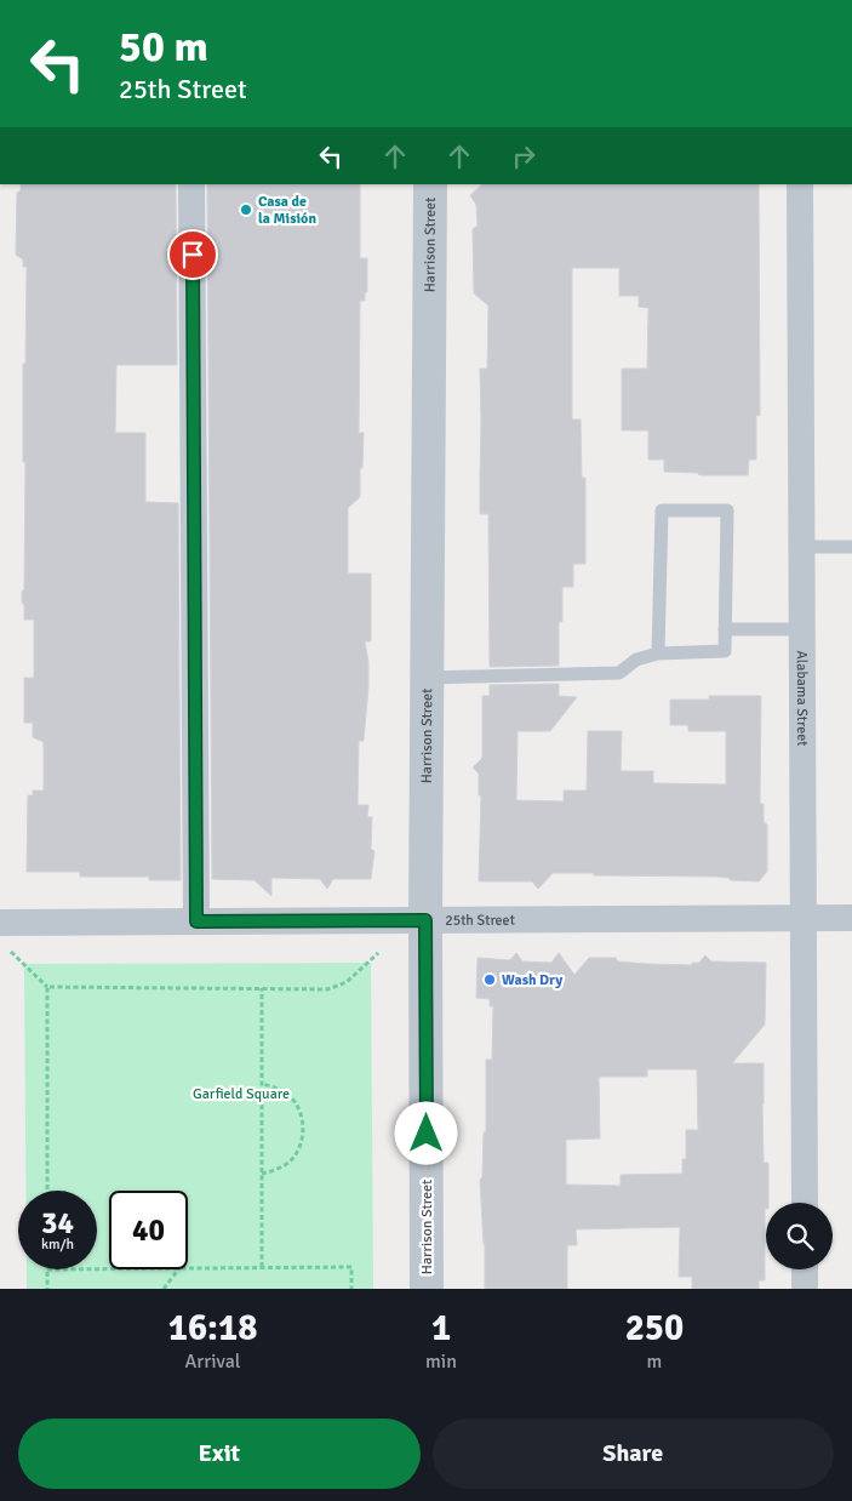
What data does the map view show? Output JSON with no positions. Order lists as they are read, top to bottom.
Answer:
{
  "streets": {
    "street": ["Harrison Street", "Alabama Street", "25th Street"]
  },
  "crossings": [
    ["Harrison Street", "25th Street"],
    ["Alabama Street", "25th Street"]
  ],
  "parks": ["Garfield Square"],
  "places": ["Casa de la Misión", "Wash Dry"],
  "page": {
    "turn": ["50 m", "25th Street"],
    "speed": "34 km/h",
    "limit": "40",
    "eta": [
      "16:18",
      "Arrival",
      "1",
      "min",
      "250",
      "m"
    ],
    "buttons": ["Exit", "Share"]
  }
}
